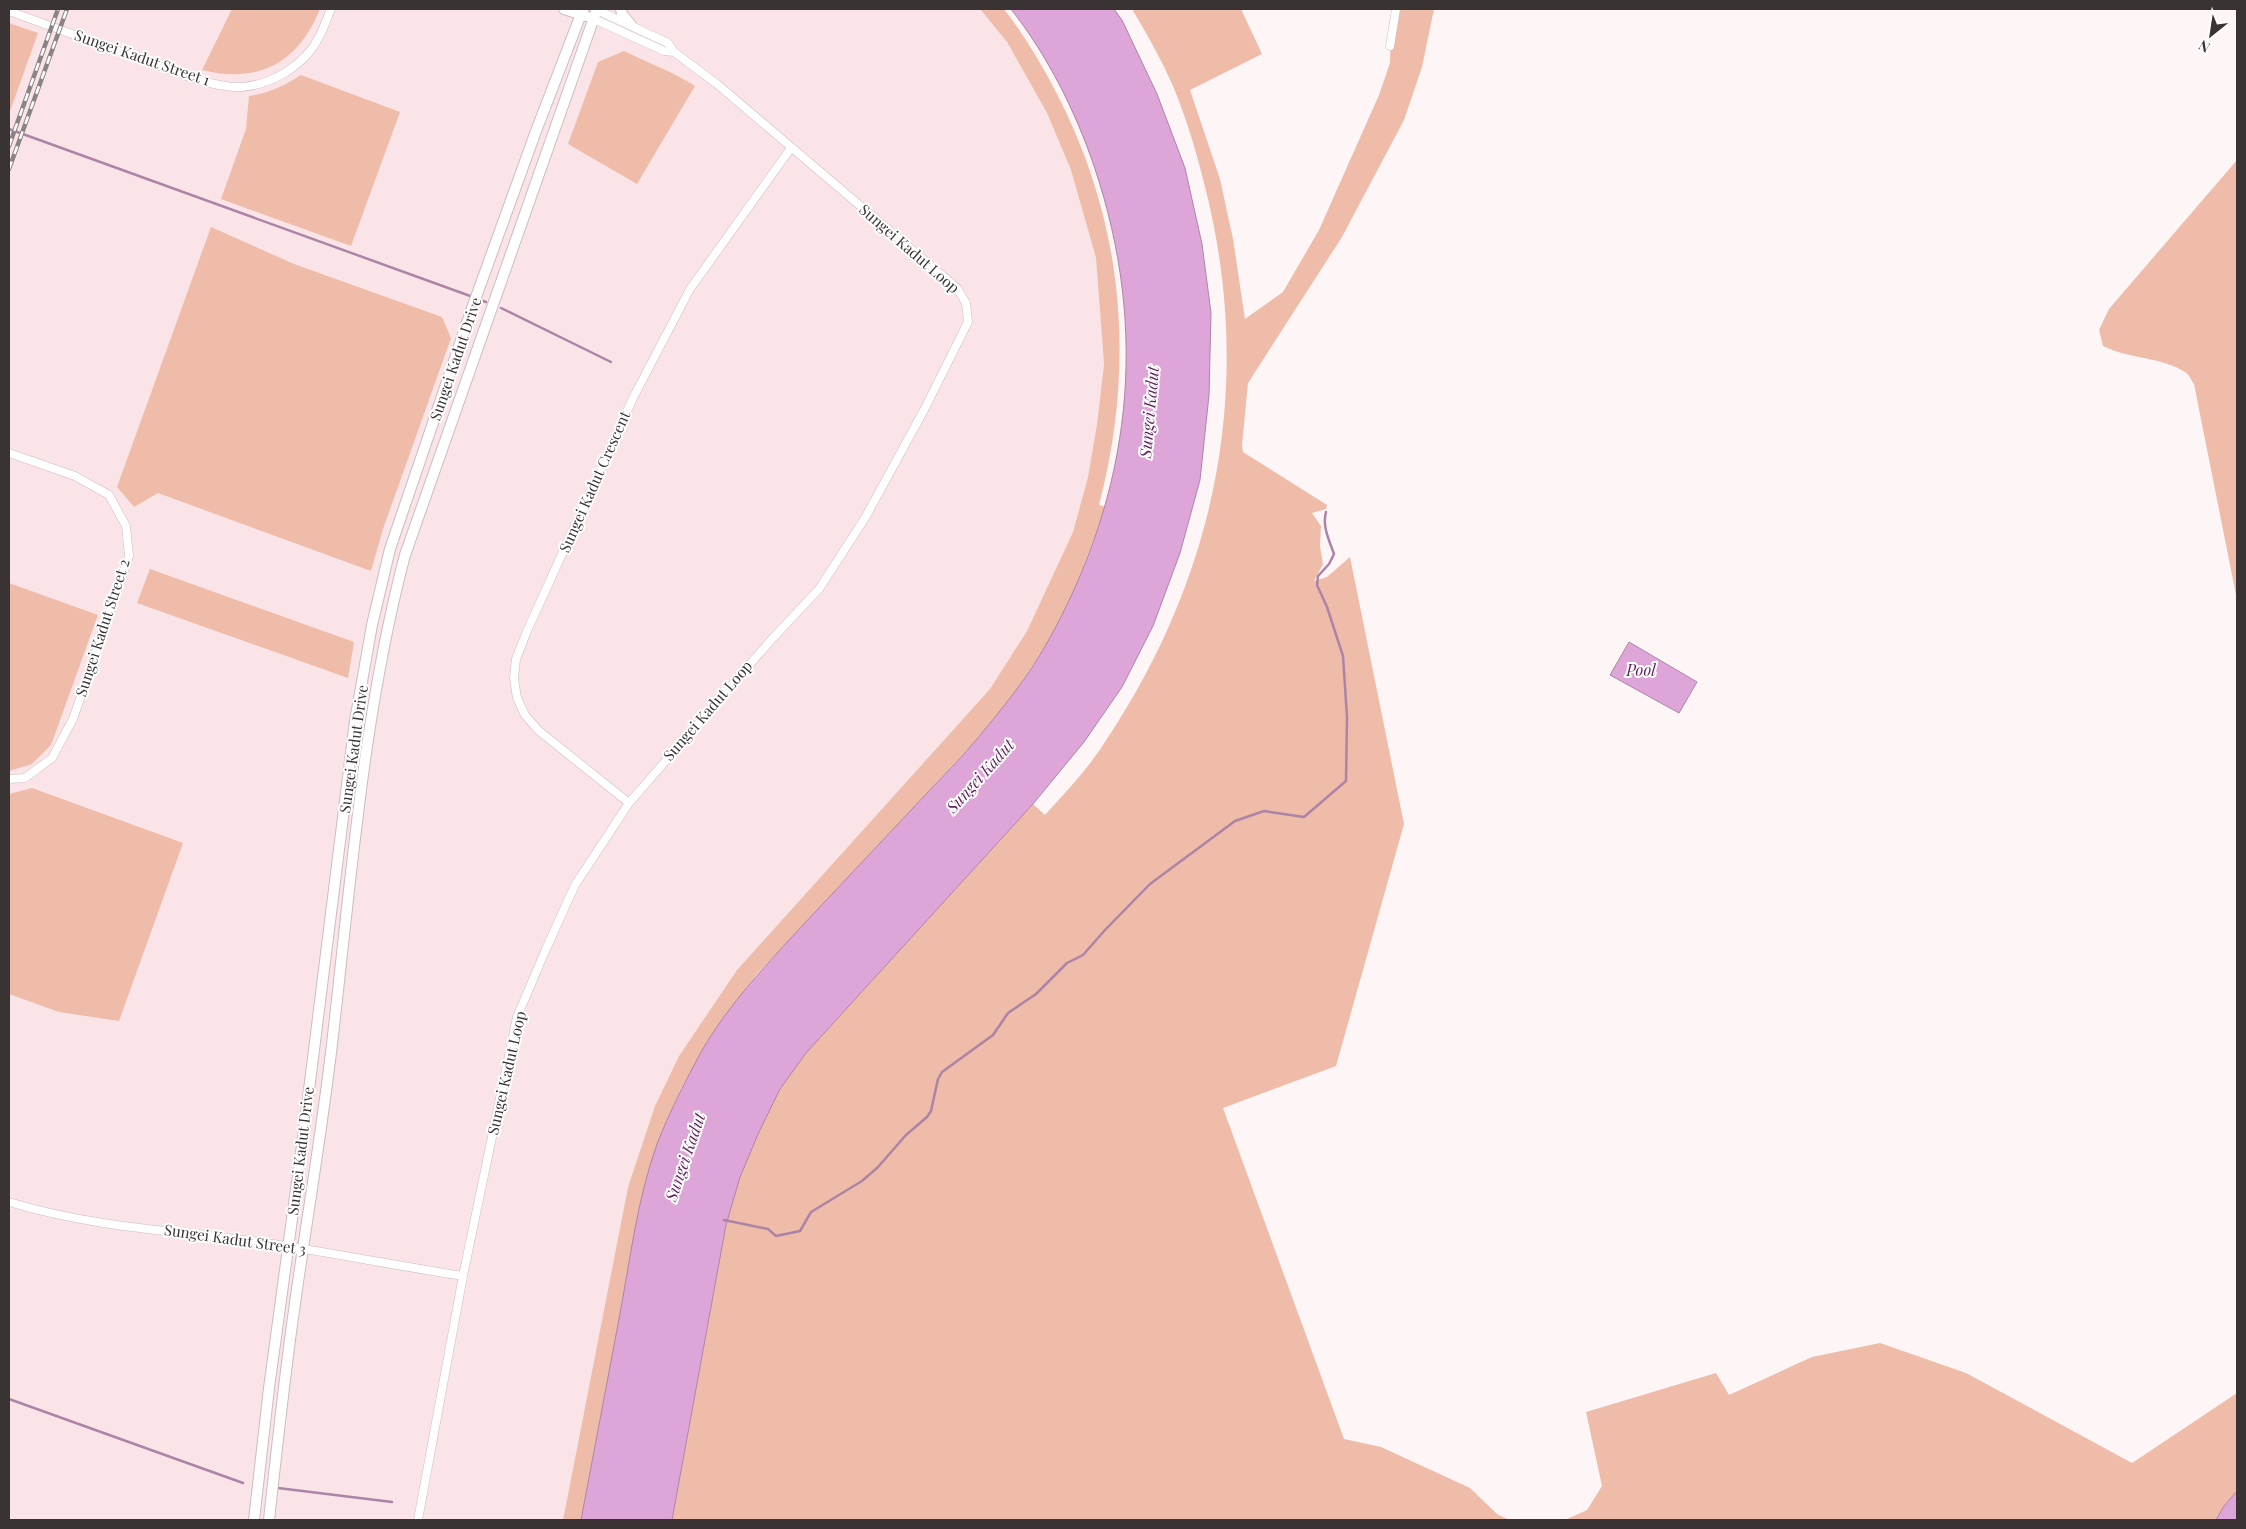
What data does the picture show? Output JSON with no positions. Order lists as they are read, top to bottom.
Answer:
{
  "streets": {
    "main road": ["Sungei Kadut Drive"],
    "street": [
      "Sungei Kadut Street 1",
      "Sungei Kadut Loop",
      "Sungei Kadut Crescent",
      "Sungei Kadut Street 2",
      "Sungei Kadut Street 3"
    ]
  },
  "crossings": [
    ["Sungei Kadut Loop", "Sungei Kadut Drive"],
    ["Sungei Kadut Loop", "Sungei Kadut Crescent"],
    ["Sungei Kadut Loop", "Sungei Kadut Street 3"],
    ["Sungei Kadut Drive", "Sungei Kadut Street 3"]
  ],
  "water": ["Sungei Kadut", "Pool"],
  "north": "bottom left"
}
